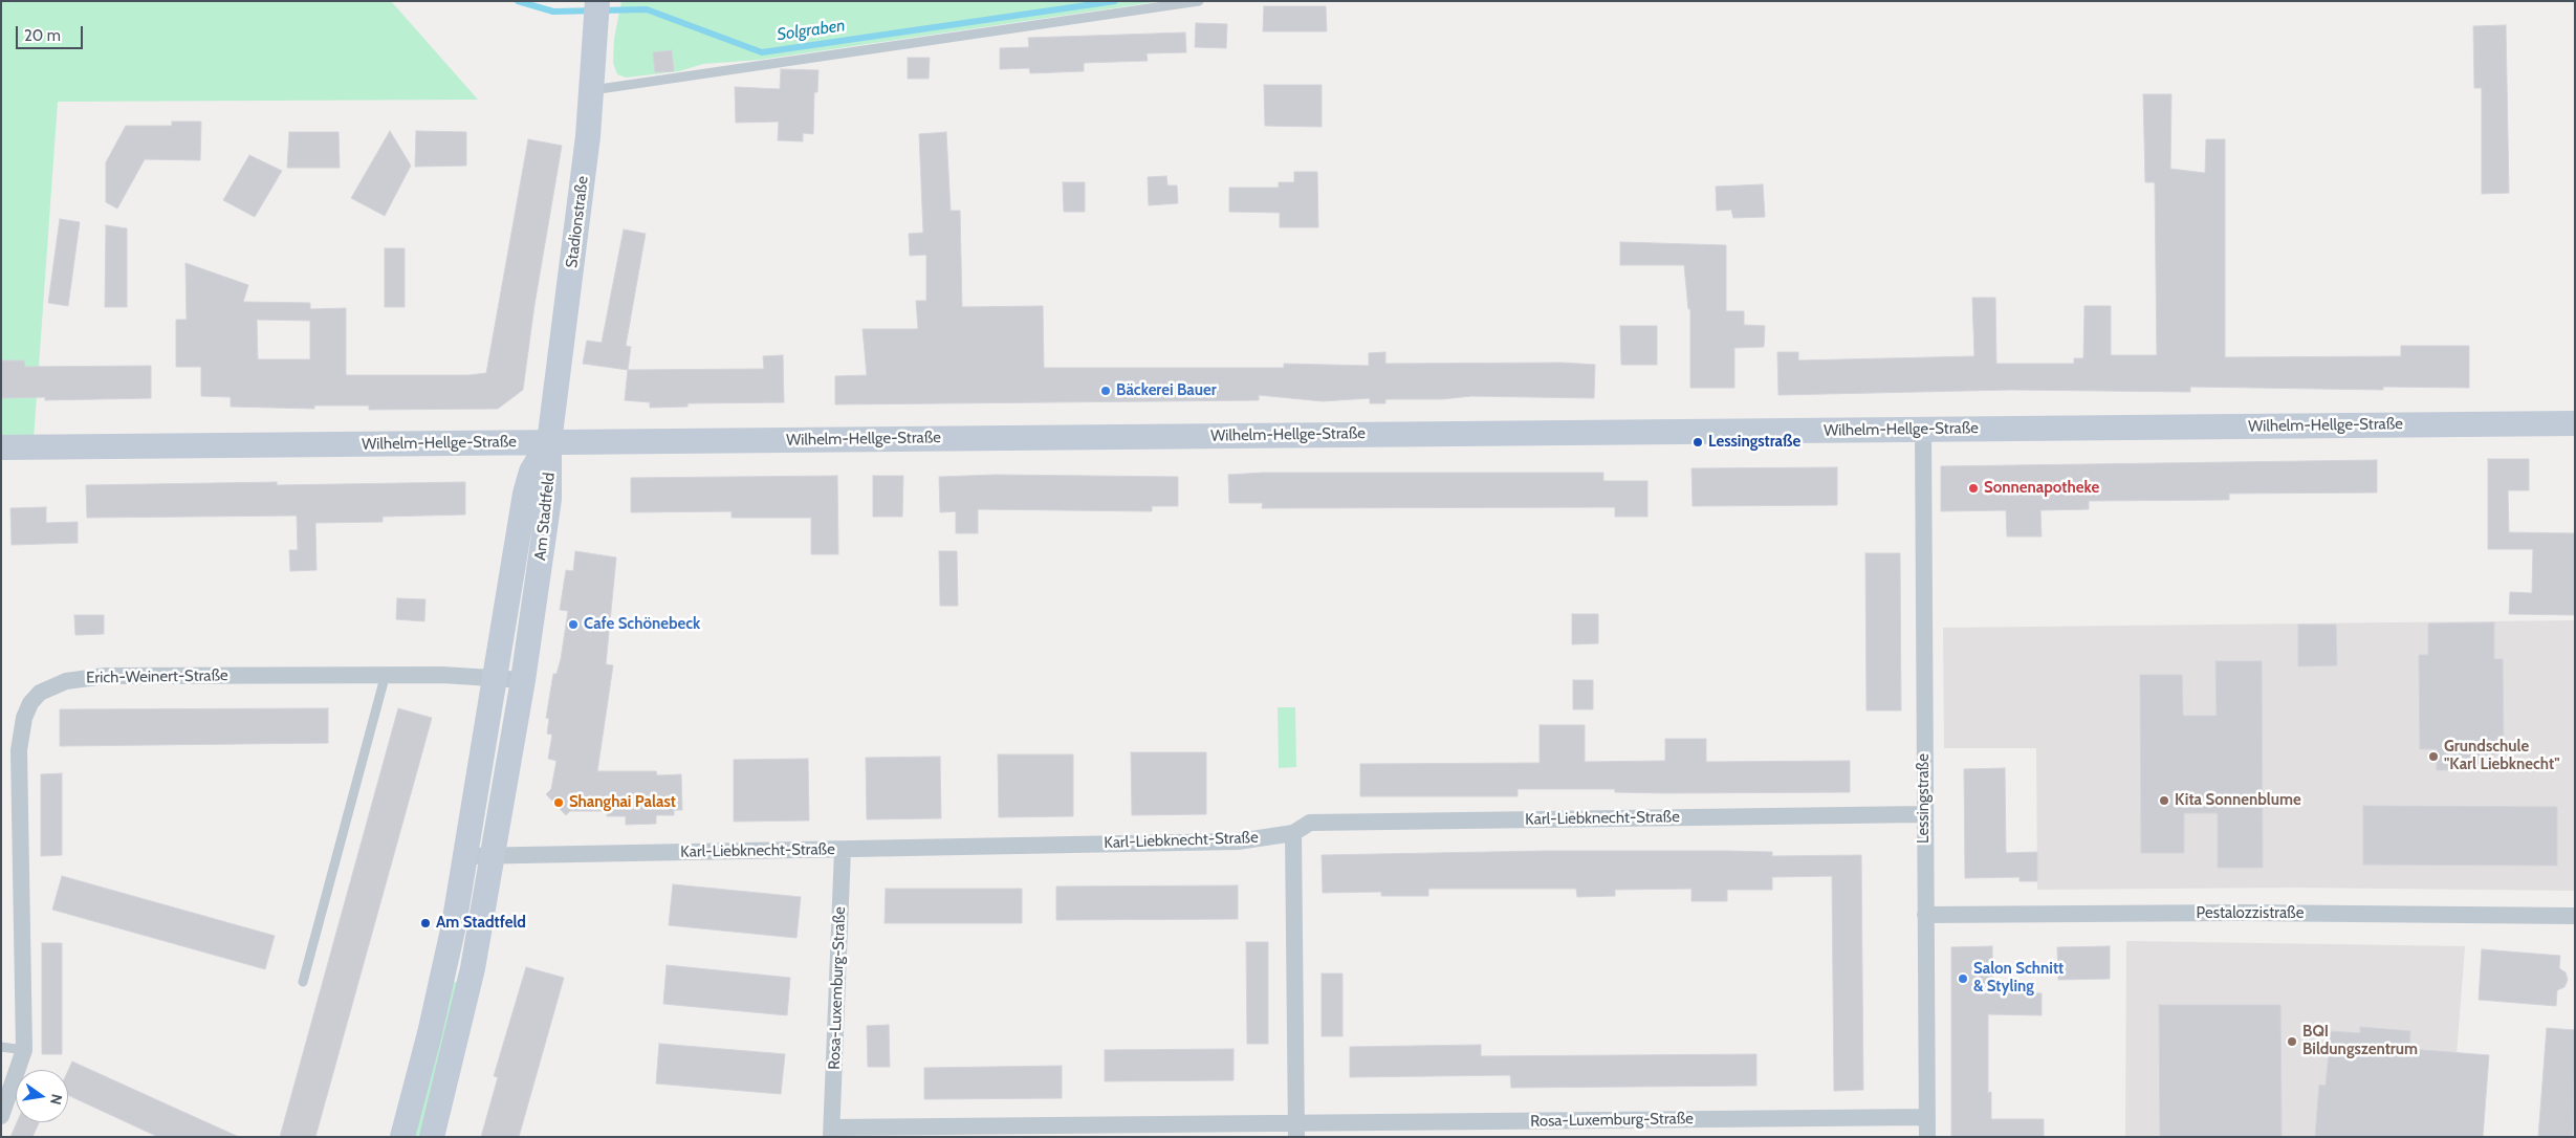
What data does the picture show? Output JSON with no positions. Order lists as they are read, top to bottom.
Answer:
{
  "streets": {
    "main road": ["Stadionstraße", "Wilhelm-Hellge-Straße", "Am Stadtfeld"],
    "street": [
      "Erich-Weinert-Straße",
      "Lessingstraße",
      "Karl-Liebknecht-Straße",
      "Pestalozzistraße",
      "Rosa-Luxemburg-Straße"
    ]
  },
  "crossings": [
    ["Stadionstraße", "Wilhelm-Hellge-Straße"],
    ["Stadionstraße", "Am Stadtfeld"],
    ["Wilhelm-Hellge-Straße", "Am Stadtfeld"],
    ["Wilhelm-Hellge-Straße", "Lessingstraße"],
    ["Am Stadtfeld", "Erich-Weinert-Straße"],
    ["Am Stadtfeld", "Karl-Liebknecht-Straße"],
    ["Lessingstraße", "Karl-Liebknecht-Straße"],
    ["Lessingstraße", "Pestalozzistraße"],
    ["Lessingstraße", "Rosa-Luxemburg-Straße"],
    ["Karl-Liebknecht-Straße", "Rosa-Luxemburg-Straße"]
  ],
  "water": ["Solgraben"],
  "places": [
    "Bäckerei Bauer",
    "Lessingstraße",
    "Sonnenapotheke",
    "Cafe Schönebeck",
    "Grundschule \"Karl Liebknecht\"",
    "Kita Sonnenblume",
    "Shanghai Palast",
    "Am Stadtfeld",
    "Salon Schnitt & Styling",
    "BQI Bildungszentrum"
  ],
  "scale_bar": "20 m",
  "north": "right"
}
